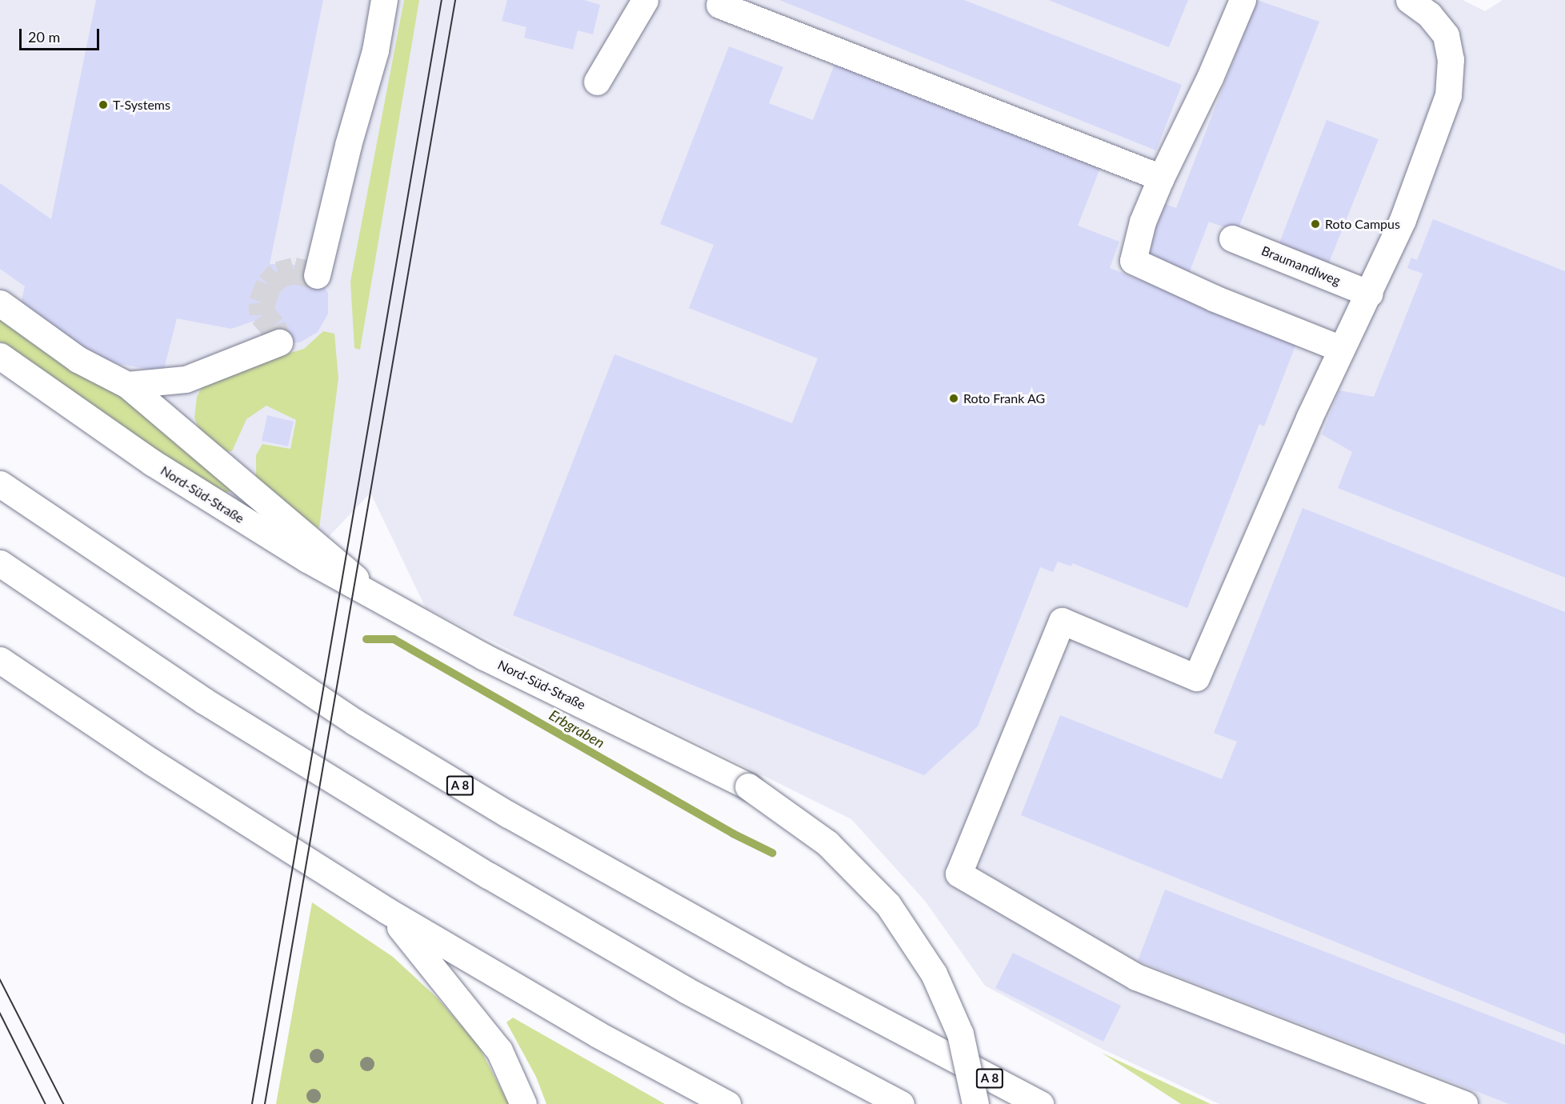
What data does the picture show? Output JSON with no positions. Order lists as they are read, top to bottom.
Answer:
{
  "streets": {
    "main road": ["Braumandlweg", "Nord-Süd-Straße", "A 8"]
  },
  "water": ["Erbgraben"],
  "places": ["T-Systems", "Roto Campus", "Roto Frank AG"],
  "scale_bar": "20 m"
}
